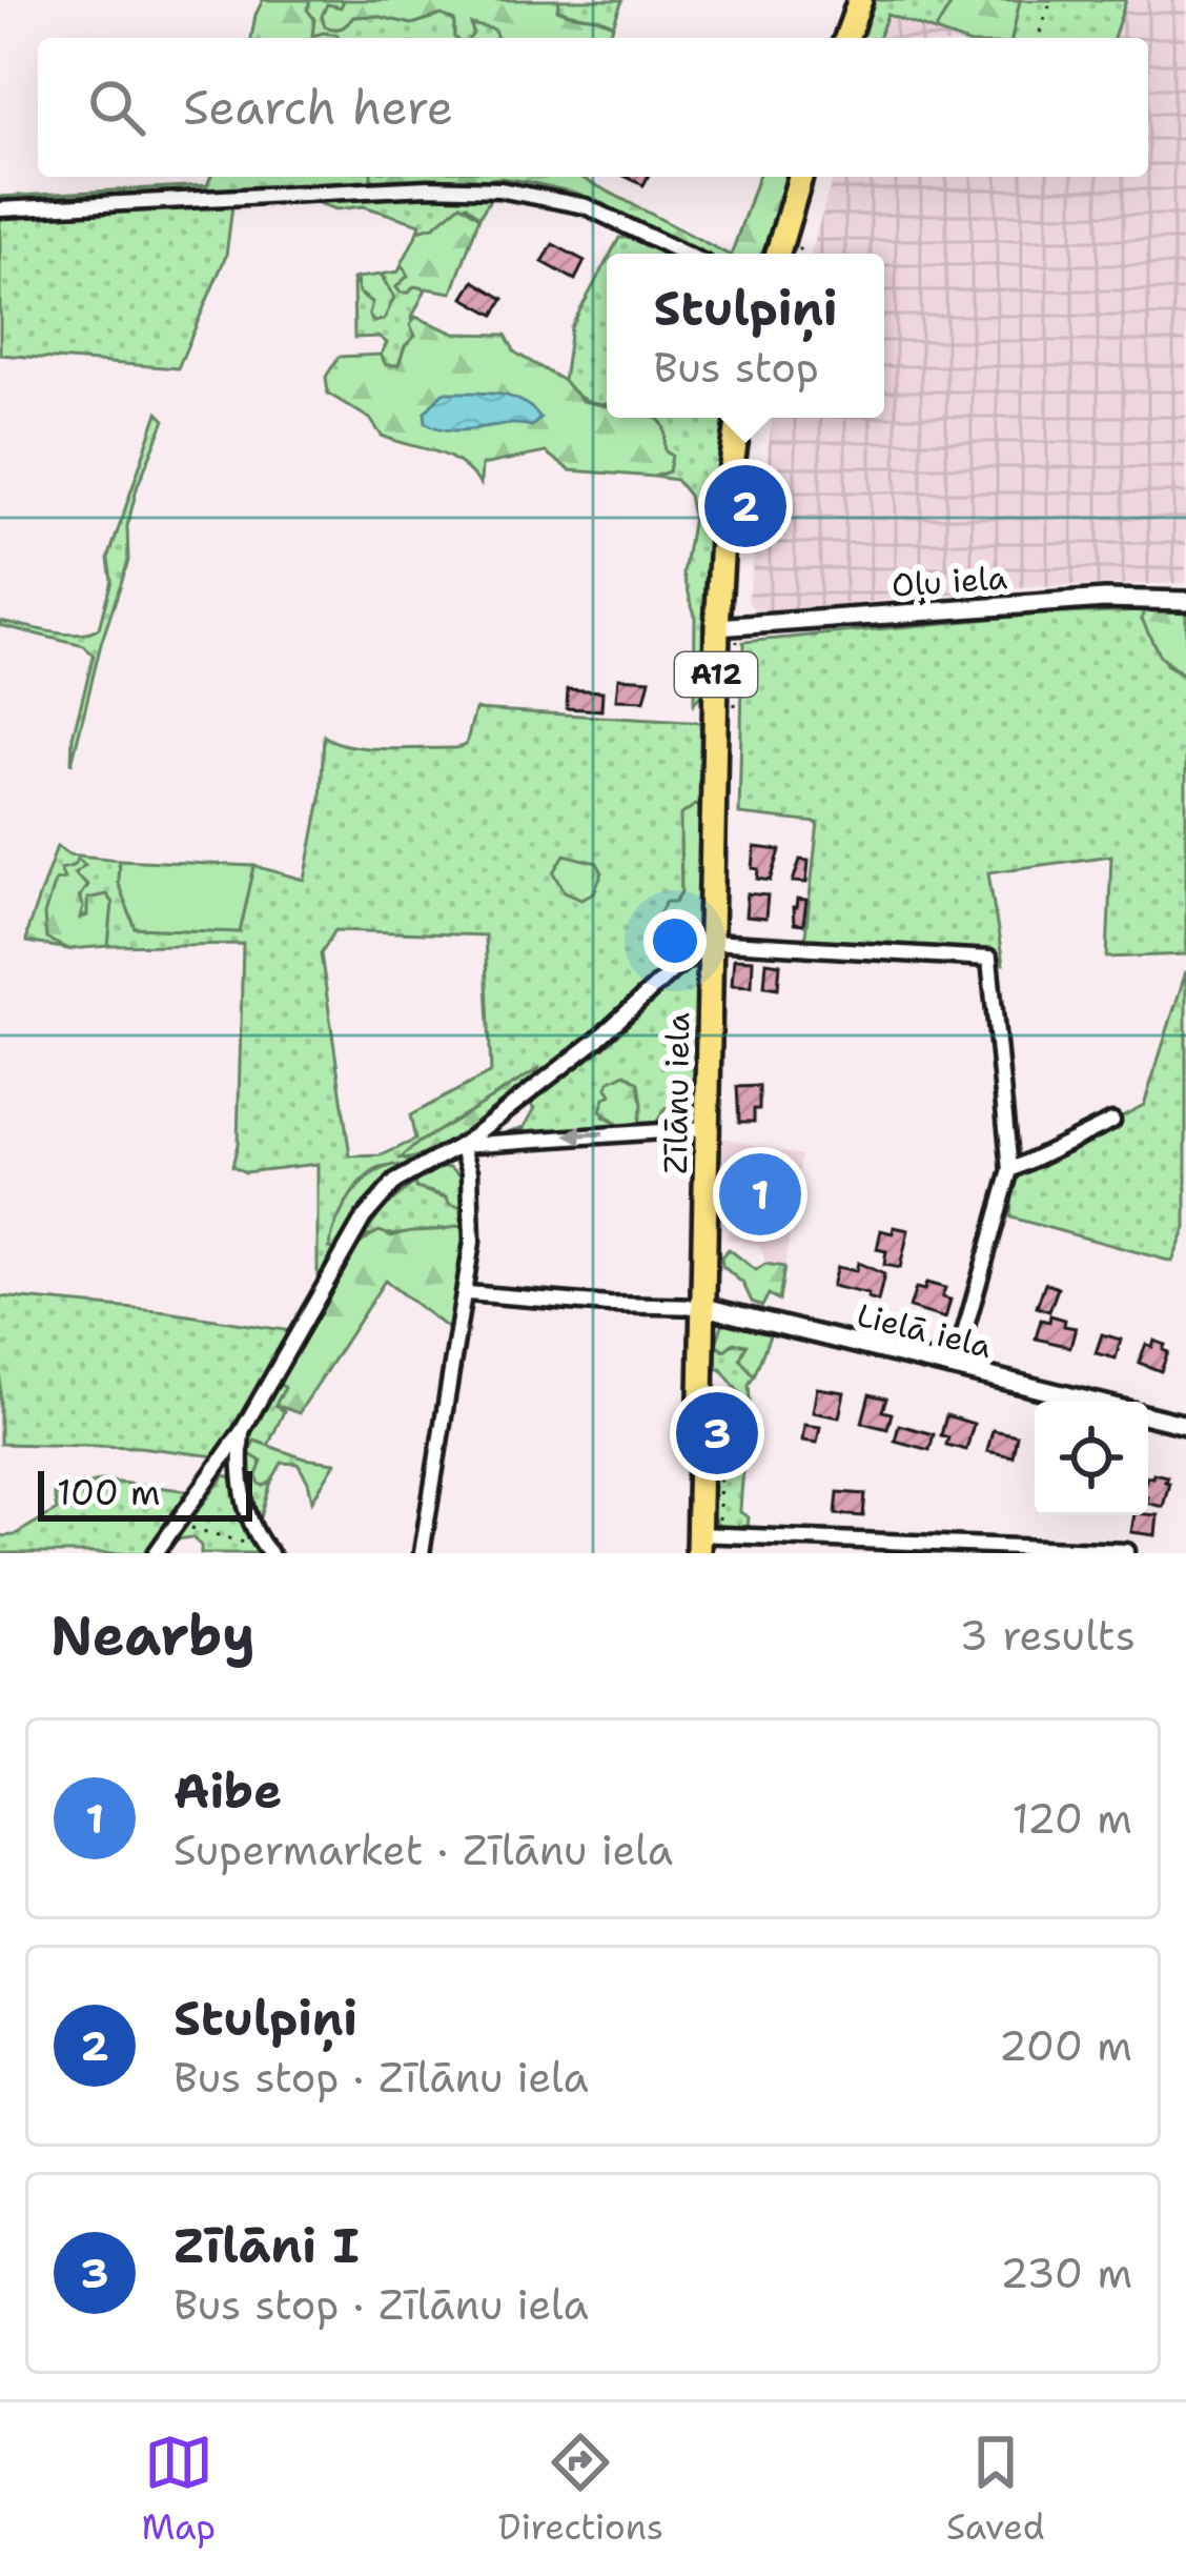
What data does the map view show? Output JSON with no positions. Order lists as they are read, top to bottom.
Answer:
{
  "streets": {
    "highway": ["A12", "Zīlānu iela"],
    "street": ["Oļu iela", "Lielā iela"]
  },
  "crossings": [
    ["Oļu iela", "Zīlānu iela"],
    ["Zīlānu iela", "Lielā iela"]
  ],
  "scale_bar": "100 m",
  "page": {
    "search": "Search here",
    "popup": ["Stulpiņi", "Bus stop"],
    "pins": ["2", "1", "3"],
    "scale": "100 m",
    "heading": ["Nearby", "3 results"],
    "list": [
      {
        "mark": "1",
        "name": "Aibe",
        "note": "Supermarket · Zīlānu iela",
        "value": "120 m"
      },
      {
        "mark": "2",
        "name": "Stulpiņi",
        "note": "Bus stop · Zīlānu iela",
        "value": "200 m"
      },
      {
        "mark": "3",
        "name": "Zīlāni I",
        "note": "Bus stop · Zīlānu iela",
        "value": "230 m"
      }
    ],
    "nav": ["Map", "Directions", "Saved"]
  }
}
